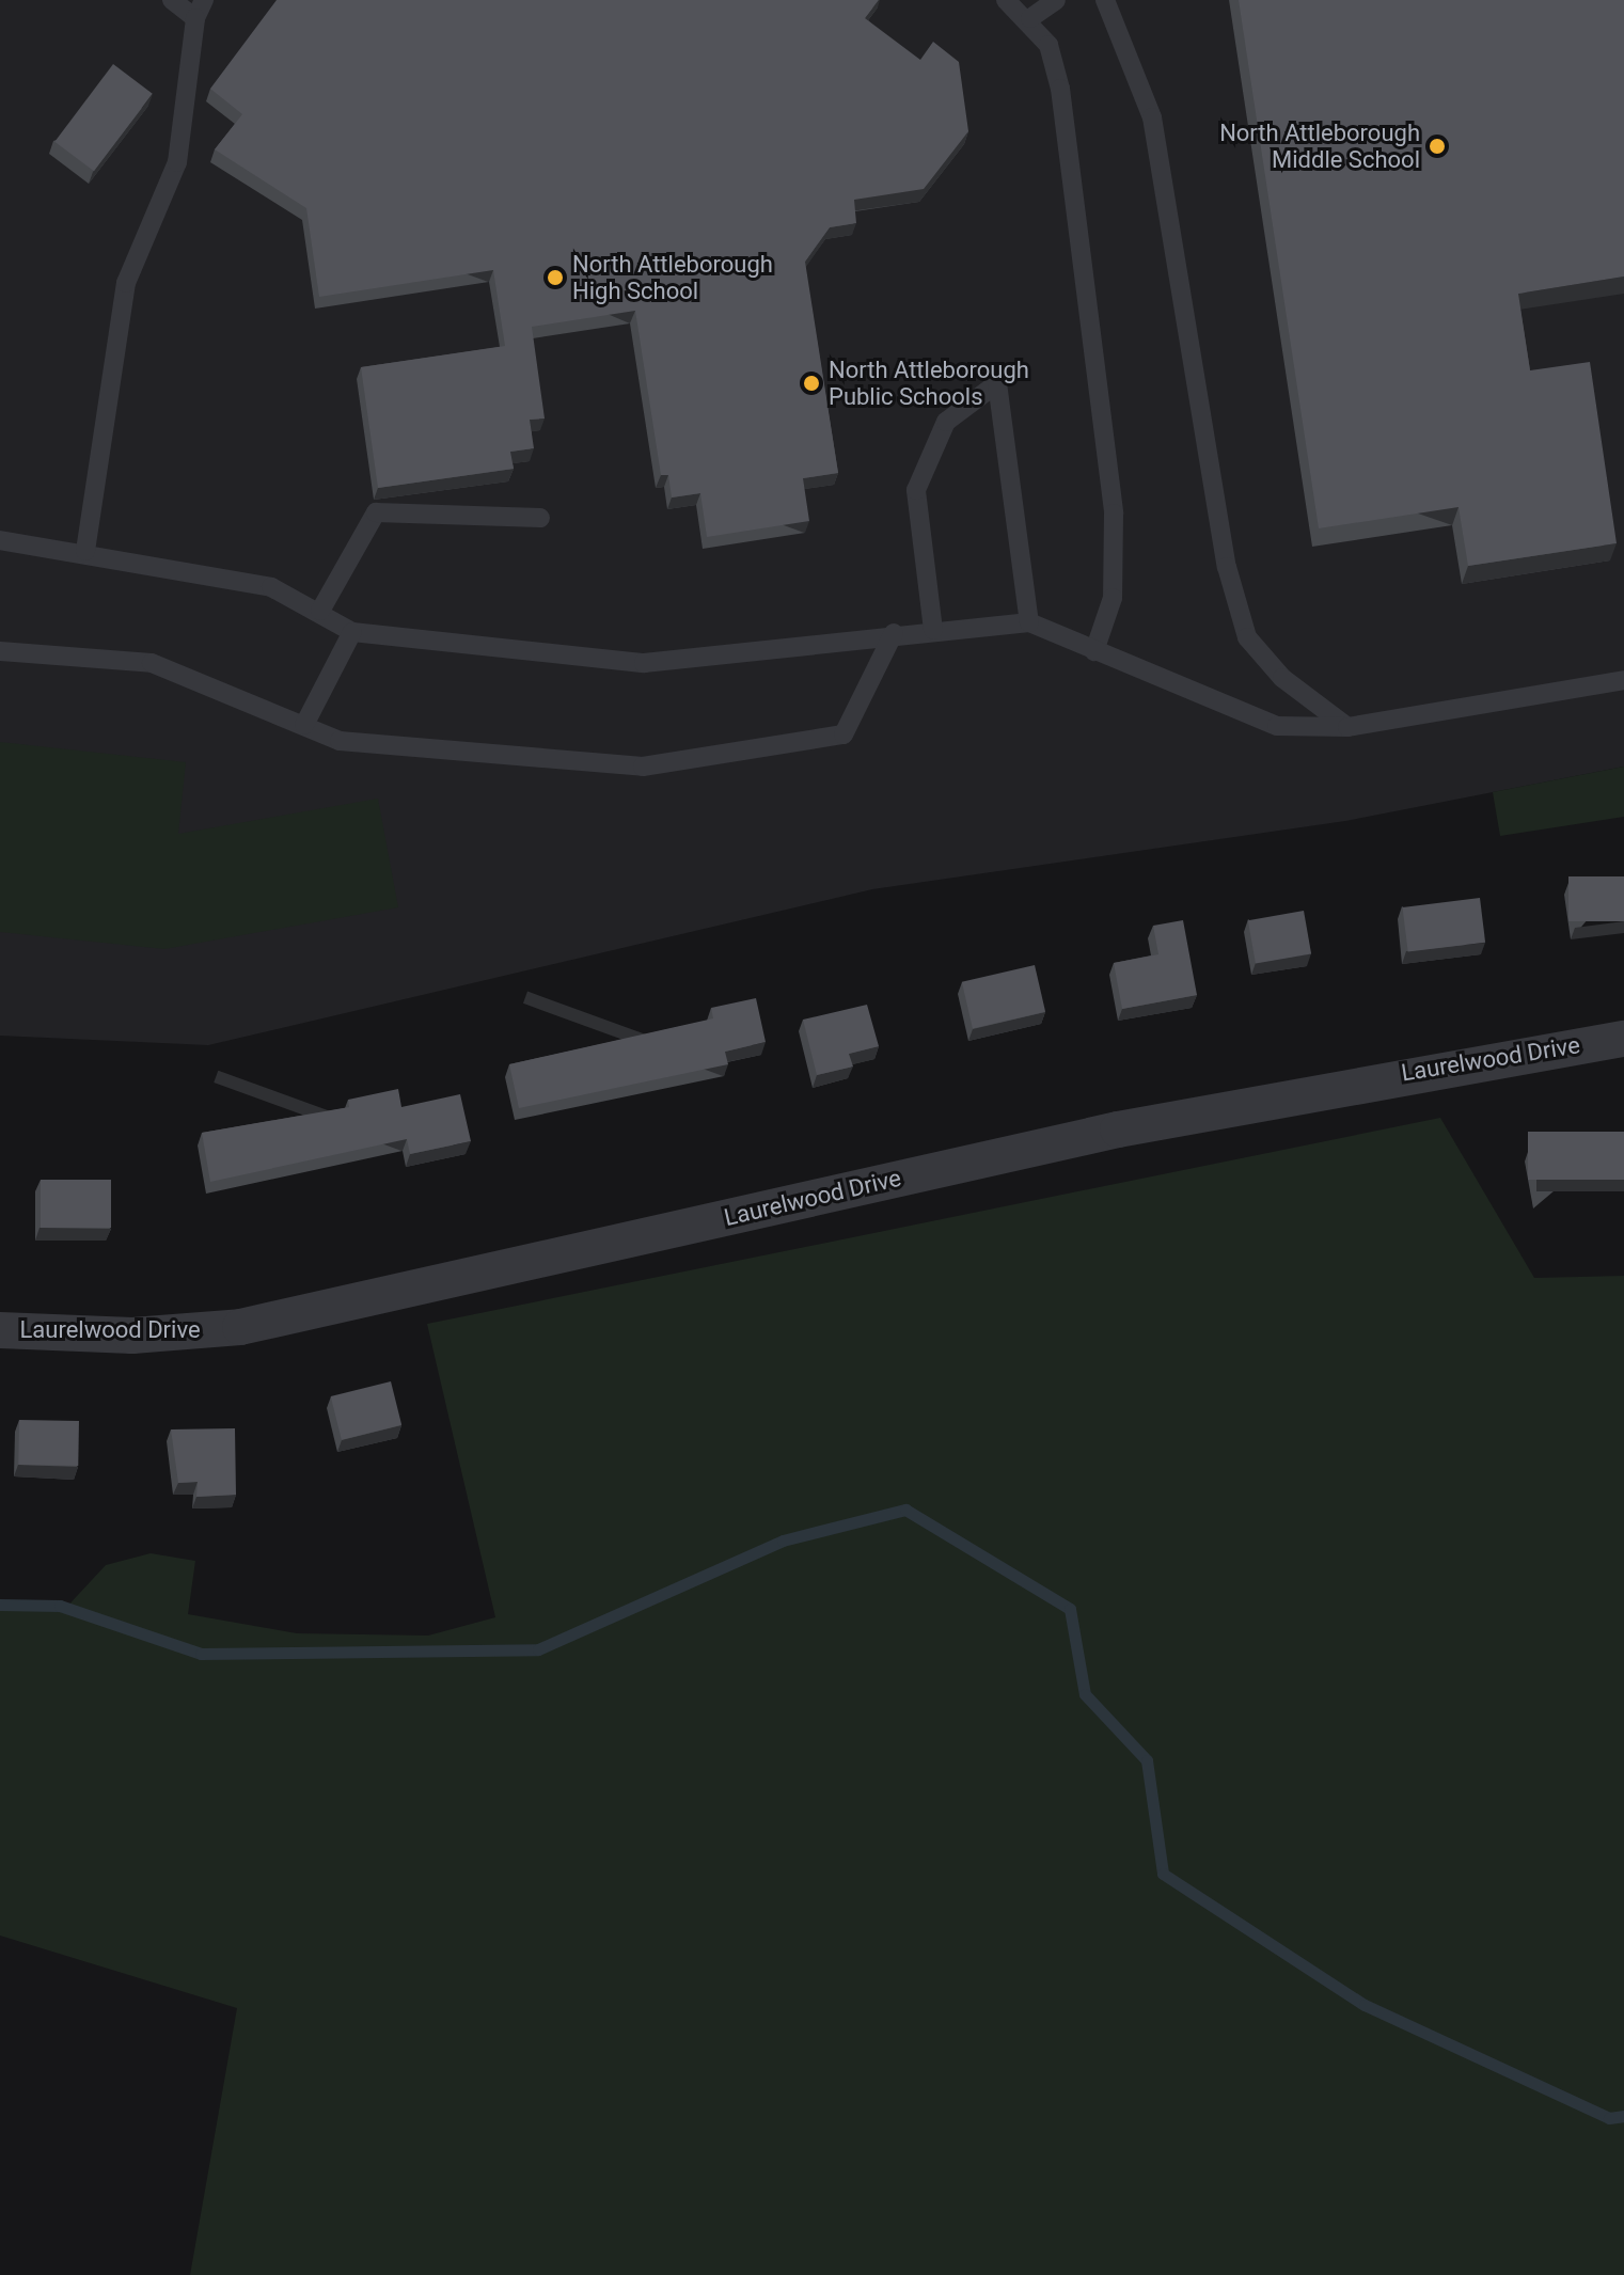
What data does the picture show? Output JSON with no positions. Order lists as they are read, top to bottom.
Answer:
{
  "streets": {
    "street": ["Laurelwood Drive"]
  },
  "places": ["North Attleborough Middle School", "North Attleborough High School", "North Attleborough Public Schools"]
}
